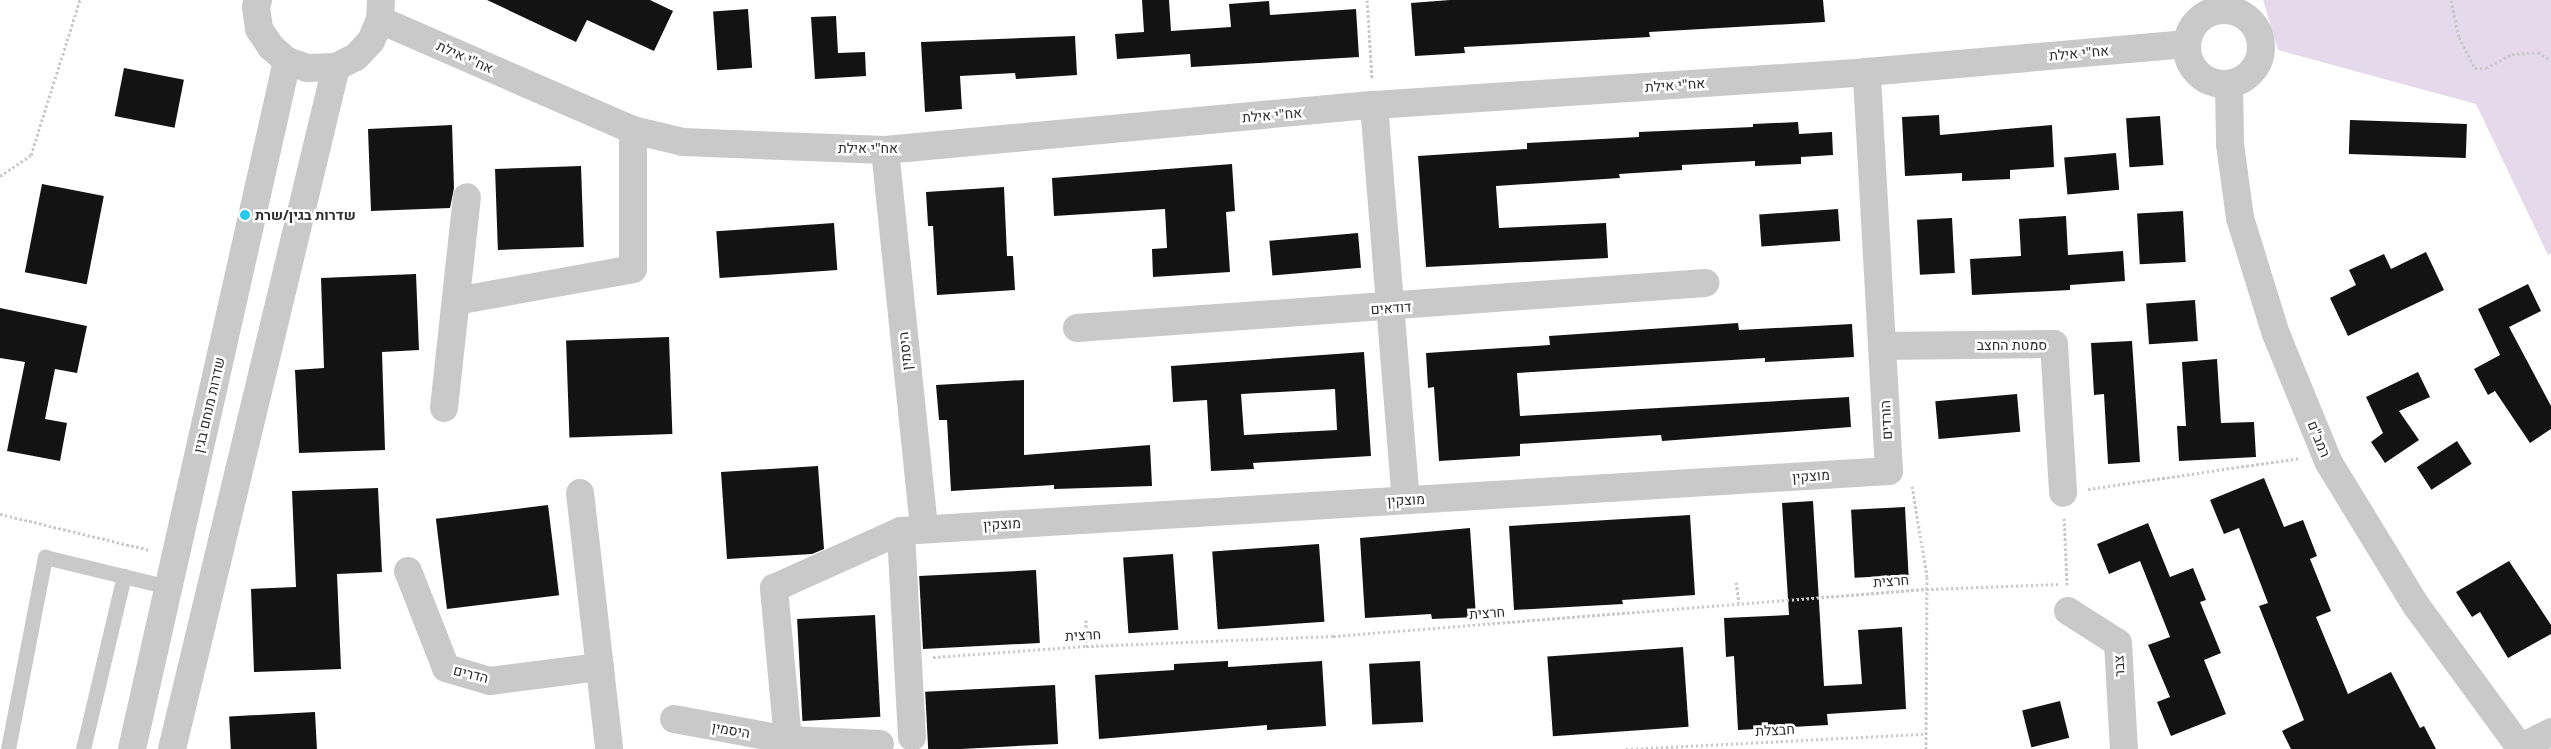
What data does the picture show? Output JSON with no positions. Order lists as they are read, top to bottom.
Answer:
{
  "streets": {
    "street": [
      "אח\"י אילת",
      "דודאים",
      "סמטת החצב",
      "היסמין",
      "שדרות מנחם בגין",
      "הורדים",
      "רמב\"ם",
      "מוצקין",
      "צבר",
      "הדרים"
    ],
    "path": ["חרצית", "חבצלת"]
  },
  "crossings": [
    ["אח\"י אילת", "היסמין"],
    ["אח\"י אילת", "הורדים"],
    ["אח\"י אילת", "רמב\"ם"],
    ["סמטת החצב", "הורדים"],
    ["היסמין", "מוצקין"],
    ["היסמין", "חרצית"],
    ["הורדים", "מוצקין"]
  ],
  "places": ["שדרות בגין/שרת"]
}
